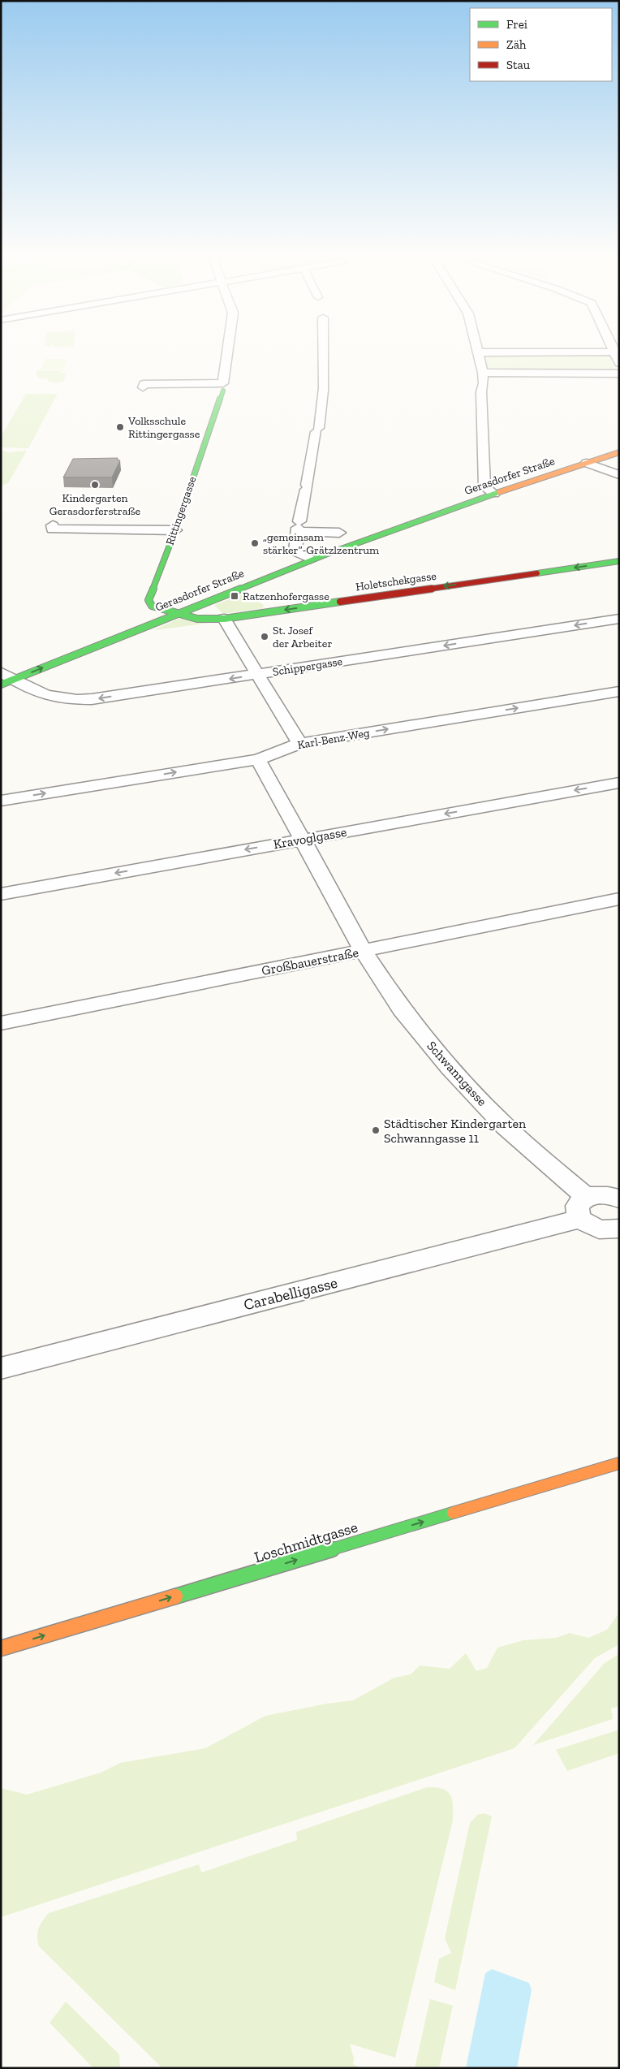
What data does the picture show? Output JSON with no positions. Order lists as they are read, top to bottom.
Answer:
{
  "streets": {
    "street": [
      "Gerasdorfer Straße",
      "Rittingergasse",
      "Holetschekgasse",
      "Schippergasse",
      "Karl-Benz-Weg",
      "Kravoglgasse",
      "Großbauerstraße",
      "Schwanngasse",
      "Carabelligasse",
      "Loschmidtgasse"
    ]
  },
  "crossings": [
    ["Gerasdorfer Straße", "Rittingergasse"],
    ["Gerasdorfer Straße", "Holetschekgasse"],
    ["Gerasdorfer Straße", "Schippergasse"],
    ["Karl-Benz-Weg", "Schwanngasse"],
    ["Kravoglgasse", "Schwanngasse"],
    ["Großbauerstraße", "Schwanngasse"],
    ["Schwanngasse", "Carabelligasse"]
  ],
  "one_way": [
    "Holetschekgasse",
    "Schippergasse",
    "Karl-Benz-Weg",
    "Kravoglgasse",
    "Loschmidtgasse"
  ],
  "places": {
    "other": [
      "Volksschule Rittingergasse",
      "Kindergarten Gerasdorferstraße",
      "„gemeinsam stärker“-Grätzlzentrum",
      "St. Josef der Arbeiter",
      "Städtischer Kindergarten Schwanngasse 11"
    ],
    "transit": ["Ratzenhofergasse"]
  },
  "legend": ["Frei", "Zäh", "Stau"]
}
